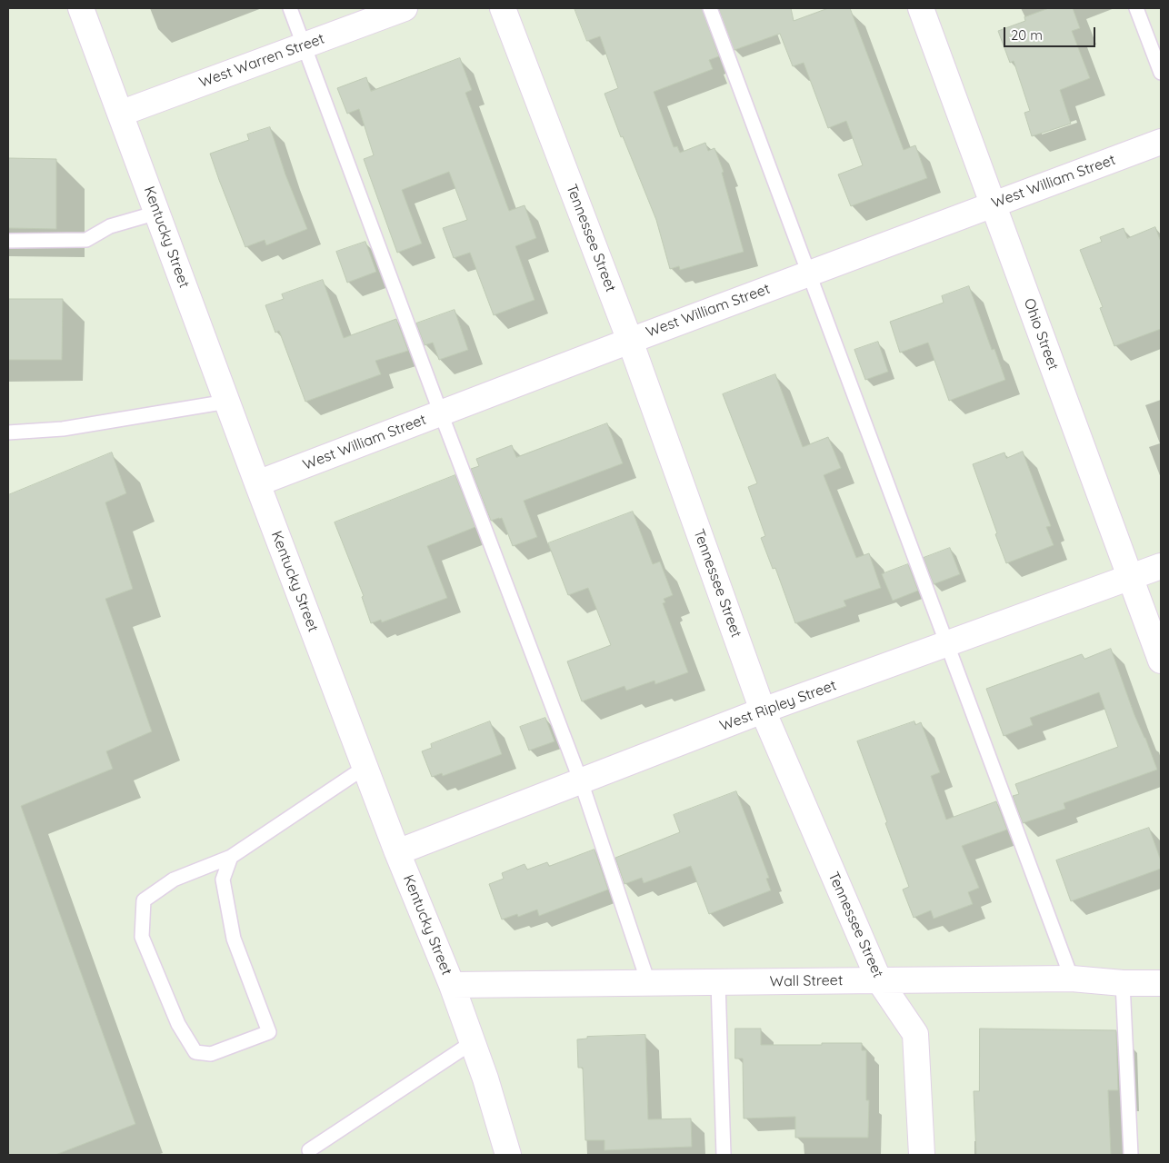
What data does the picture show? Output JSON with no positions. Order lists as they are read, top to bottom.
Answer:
{
  "streets": {
    "street": [
      "West Warren Street",
      "West William Street",
      "Kentucky Street",
      "Tennessee Street",
      "Ohio Street",
      "West Ripley Street",
      "Wall Street"
    ]
  },
  "crossings": [
    ["West Warren Street", "Kentucky Street"],
    ["West William Street", "Kentucky Street"],
    ["West William Street", "Tennessee Street"],
    ["West William Street", "Ohio Street"],
    ["Kentucky Street", "West Ripley Street"],
    ["Kentucky Street", "Wall Street"],
    ["Tennessee Street", "West Ripley Street"],
    ["Tennessee Street", "Wall Street"],
    ["Ohio Street", "West Ripley Street"]
  ],
  "scale_bar": "20 m"
}
